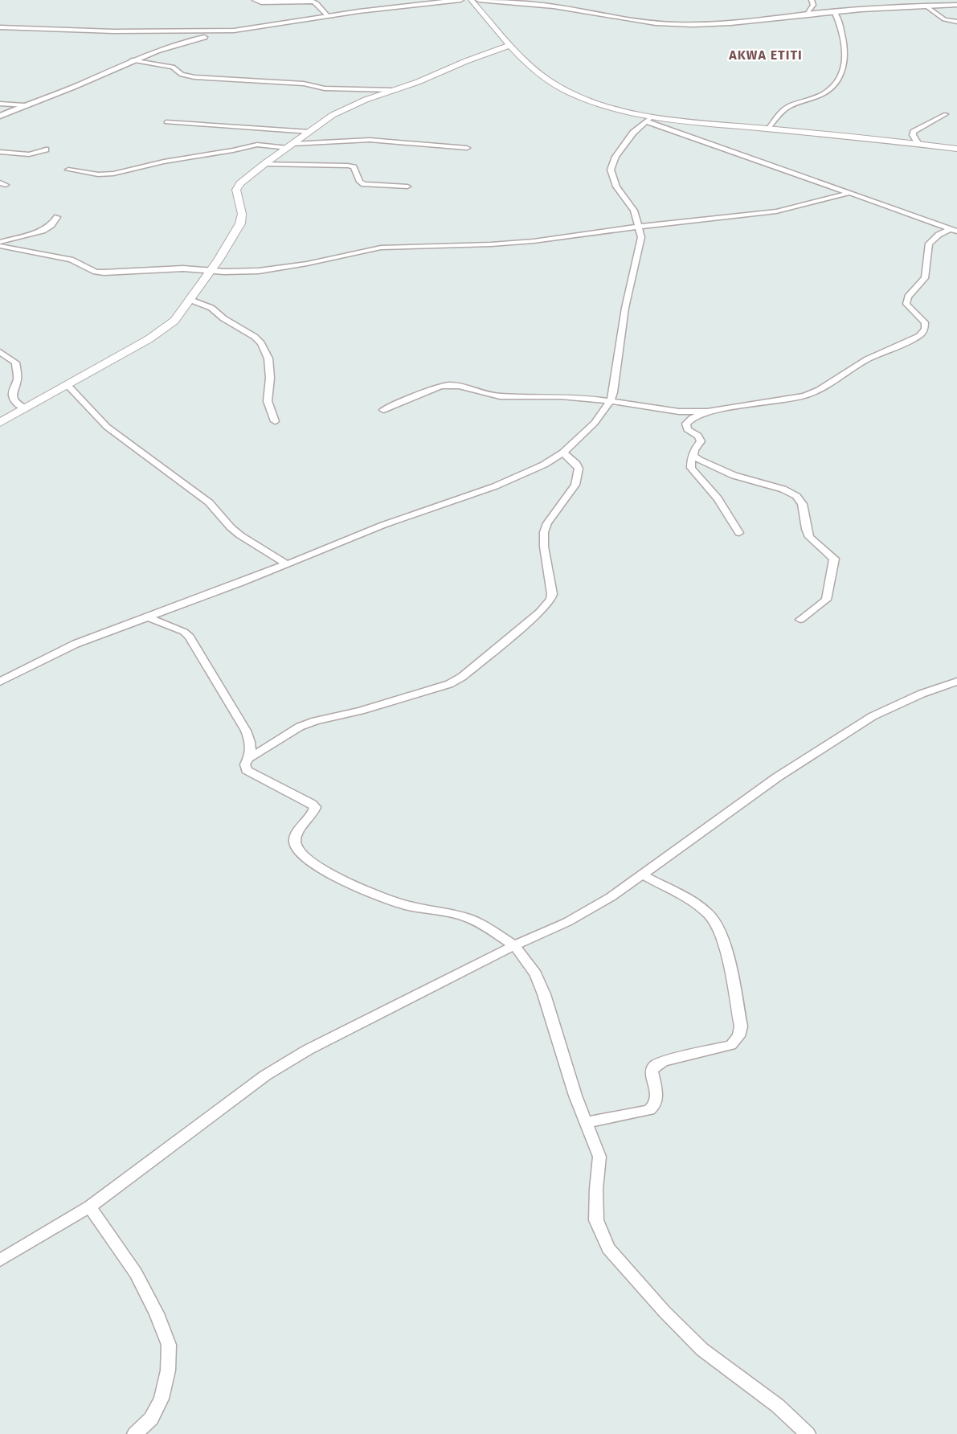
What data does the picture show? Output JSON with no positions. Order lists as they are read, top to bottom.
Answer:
{
  "districts": ["AKWA ETITI"]
}
